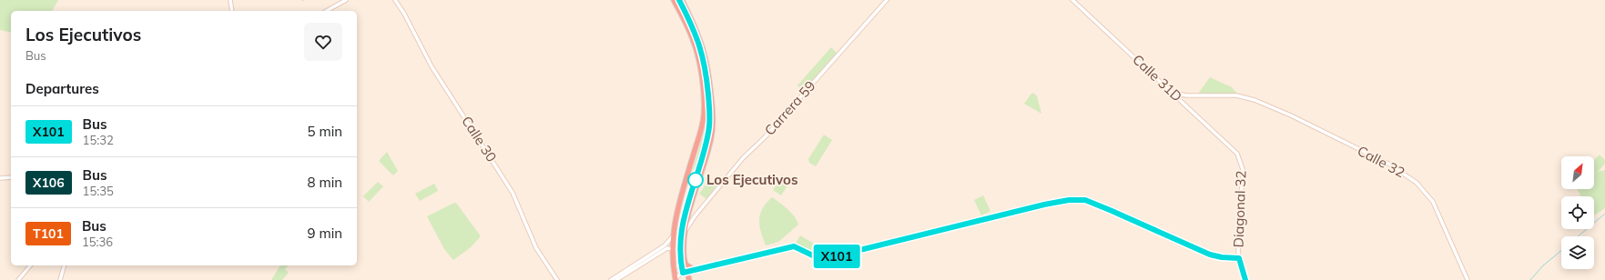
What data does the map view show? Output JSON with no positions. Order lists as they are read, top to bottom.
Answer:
{
  "streets": {
    "street": [
      "Calle 31D",
      "Carrera 59",
      "Calle 30",
      "Calle 32",
      "Diagonal 32"
    ]
  },
  "crossings": [
    ["Calle 31D", "Calle 32"],
    ["Calle 31D", "Diagonal 32"]
  ],
  "places": ["Los Ejecutivos"],
  "lines": ["bus line X101"],
  "north": "top right",
  "page": {
    "on_map": "X101",
    "heading": [
      ["Los Ejecutivos", "Bus"],
      "Departures"
    ],
    "list": [
      {
        "mark": "X101",
        "name": "Bus",
        "note": "15:32",
        "value": "5 min"
      },
      {
        "mark": "X106",
        "name": "Bus",
        "note": "15:35",
        "value": "8 min"
      },
      {
        "mark": "T101",
        "name": "Bus",
        "note": "15:36",
        "value": "9 min"
      }
    ]
  }
}
